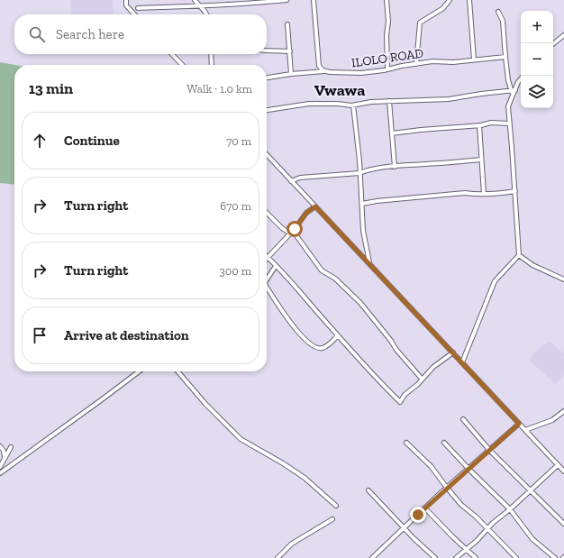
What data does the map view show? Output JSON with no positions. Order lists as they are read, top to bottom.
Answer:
{
  "streets": {
    "street": ["ILOLO ROAD"]
  },
  "districts": ["Vwawa"],
  "page": {
    "map_buttons": ["+", "−"],
    "search": "Search here",
    "heading": ["13 min", "Walk · 1.0 km"],
    "list": [
      ["Continue", "70 m"],
      ["Turn right", "670 m"],
      ["Turn right", "300 m"],
      "Arrive at destination"
    ]
  }
}
